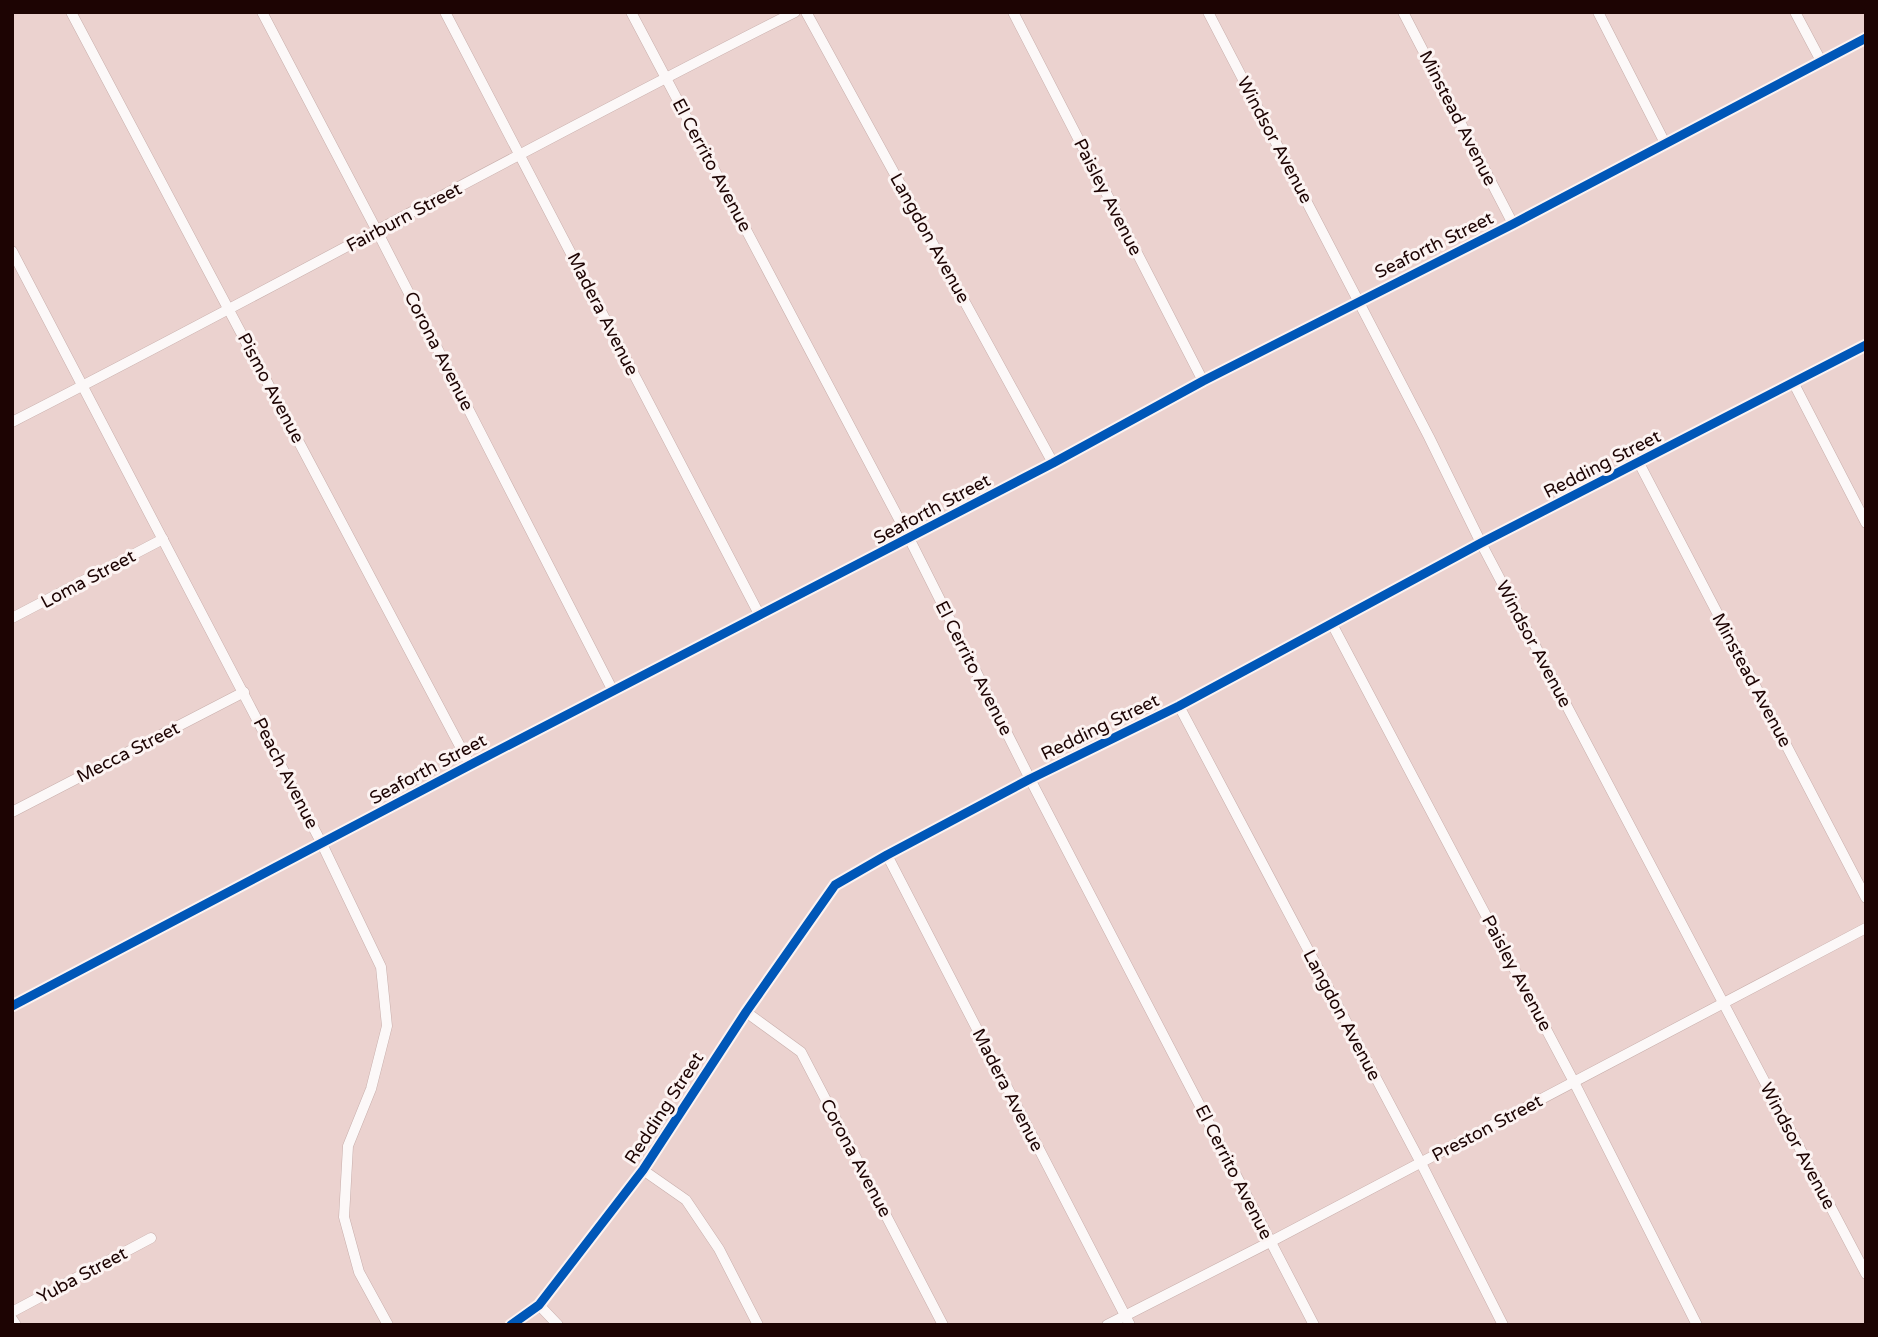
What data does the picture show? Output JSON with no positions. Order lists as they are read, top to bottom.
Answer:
{
  "streets": {
    "street": [
      "Minstead Avenue",
      "Windsor Avenue",
      "El Cerrito Avenue",
      "Paisley Avenue",
      "Fairburn Street",
      "Langdon Avenue",
      "Seaforth Street",
      "Madera Avenue",
      "Corona Avenue",
      "Pismo Avenue",
      "Redding Street",
      "Loma Street",
      "Mecca Street",
      "Peach Avenue",
      "Preston Street",
      "Yuba Street"
    ]
  },
  "crossings": [
    ["Minstead Avenue", "Seaforth Street"],
    ["Minstead Avenue", "Redding Street"],
    ["Windsor Avenue", "Seaforth Street"],
    ["Windsor Avenue", "Redding Street"],
    ["Windsor Avenue", "Preston Street"],
    ["El Cerrito Avenue", "Fairburn Street"],
    ["El Cerrito Avenue", "Seaforth Street"],
    ["El Cerrito Avenue", "Redding Street"],
    ["El Cerrito Avenue", "Preston Street"],
    ["Paisley Avenue", "Seaforth Street"],
    ["Paisley Avenue", "Redding Street"],
    ["Paisley Avenue", "Preston Street"],
    ["Fairburn Street", "Madera Avenue"],
    ["Fairburn Street", "Corona Avenue"],
    ["Fairburn Street", "Pismo Avenue"],
    ["Fairburn Street", "Peach Avenue"],
    ["Langdon Avenue", "Seaforth Street"],
    ["Langdon Avenue", "Redding Street"],
    ["Langdon Avenue", "Preston Street"],
    ["Seaforth Street", "Madera Avenue"],
    ["Seaforth Street", "Corona Avenue"],
    ["Seaforth Street", "Pismo Avenue"],
    ["Seaforth Street", "Peach Avenue"],
    ["Madera Avenue", "Redding Street"],
    ["Madera Avenue", "Preston Street"],
    ["Corona Avenue", "Redding Street"],
    ["Loma Street", "Peach Avenue"],
    ["Mecca Street", "Peach Avenue"]
  ]
}
